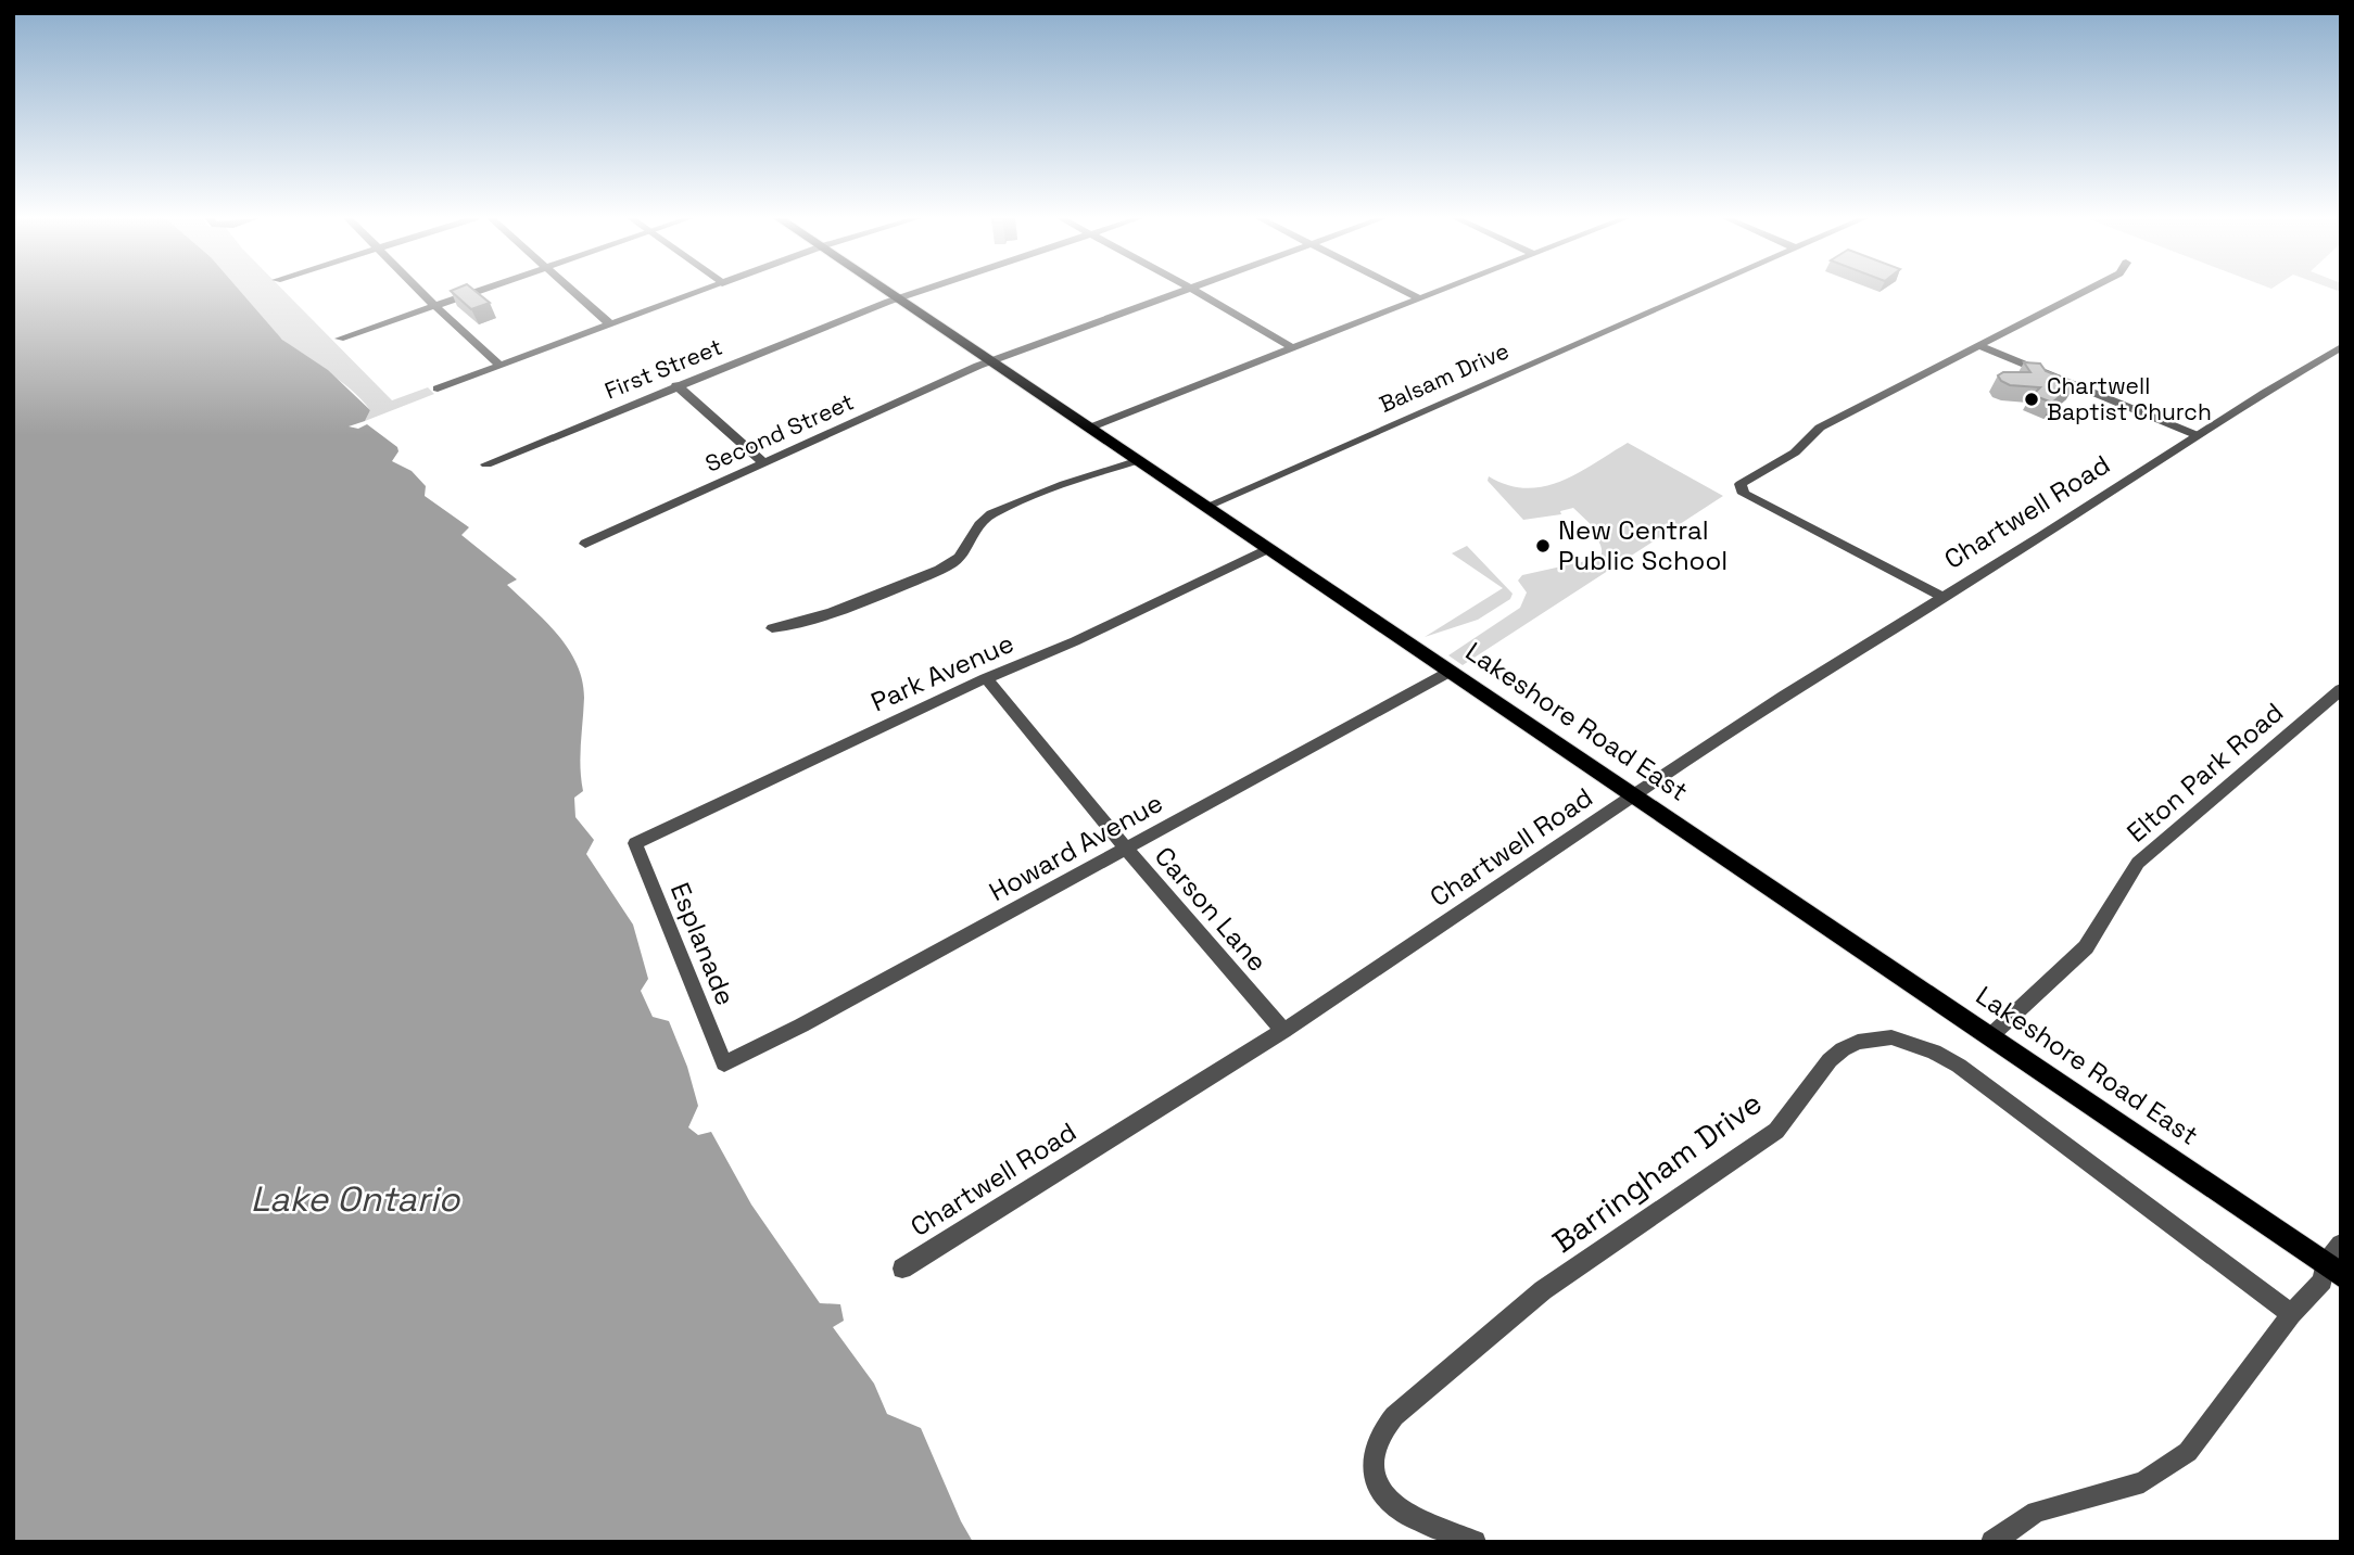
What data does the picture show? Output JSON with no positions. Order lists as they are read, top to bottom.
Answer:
{
  "streets": {
    "main road": ["Lakeshore Road East"],
    "street": [
      "First Street",
      "Balsam Drive",
      "Second Street",
      "Chartwell Road",
      "Park Avenue",
      "Elton Park Road",
      "Howard Avenue",
      "Carson Lane",
      "Esplanade",
      "Barringham Drive"
    ]
  },
  "crossings": [
    ["First Street", "Lakeshore Road East"],
    ["Balsam Drive", "Lakeshore Road East"],
    ["Second Street", "Lakeshore Road East"],
    ["Chartwell Road", "Lakeshore Road East"],
    ["Chartwell Road", "Carson Lane"],
    ["Park Avenue", "Lakeshore Road East"],
    ["Park Avenue", "Carson Lane"],
    ["Park Avenue", "Esplanade"],
    ["Lakeshore Road East", "Elton Park Road"],
    ["Lakeshore Road East", "Howard Avenue"],
    ["Howard Avenue", "Carson Lane"],
    ["Howard Avenue", "Esplanade"]
  ],
  "water": ["Lake Ontario"],
  "places": ["Chartwell Baptist Church", "New Central Public School"]
}
